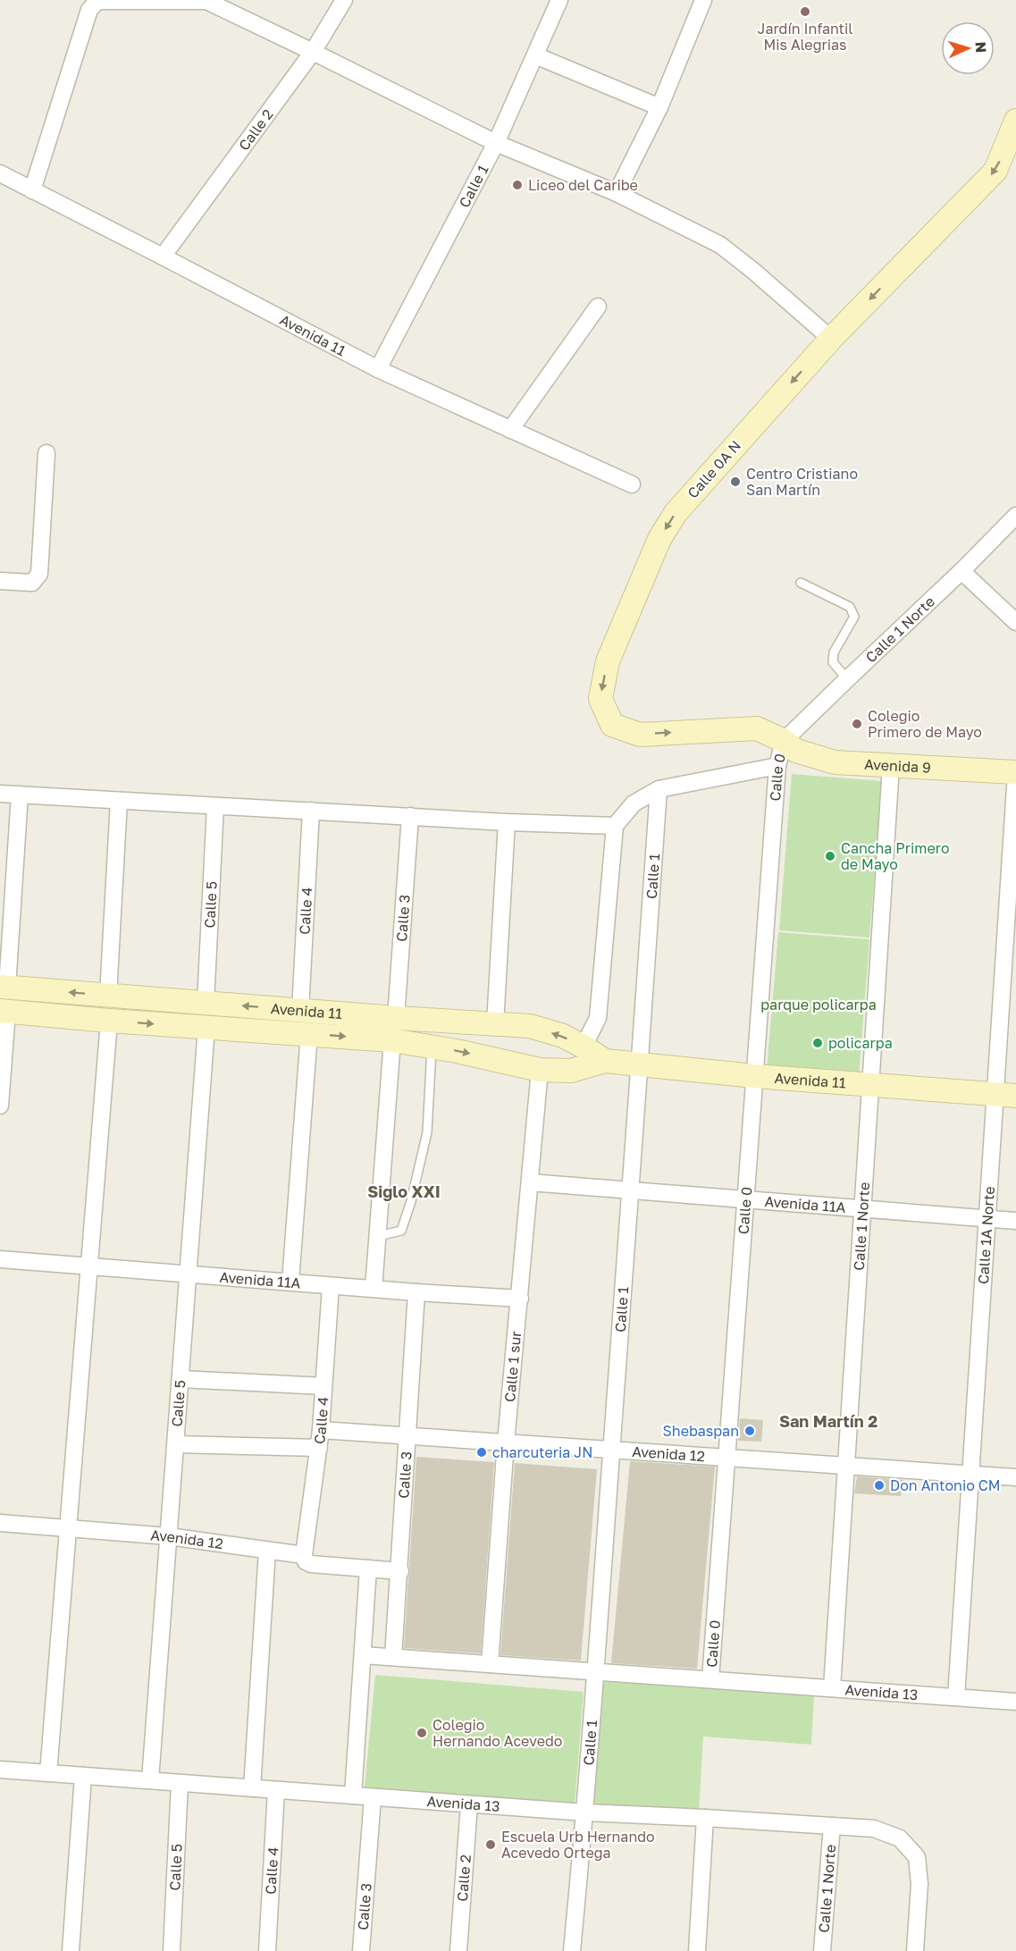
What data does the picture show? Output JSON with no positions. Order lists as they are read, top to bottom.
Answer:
{
  "streets": {
    "street": [
      "Calle 2",
      "Calle 1",
      "Avenida 11",
      "Calle 0A N",
      "Calle 1 Norte",
      "Avenida 9",
      "Calle 0",
      "Calle 5",
      "Calle 4",
      "Calle 3",
      "Avenida 11A",
      "Calle 1A Norte",
      "Calle 1 sur",
      "Avenida 12",
      "Avenida 13"
    ]
  },
  "crossings": [
    ["Calle 2", "Avenida 11"],
    ["Calle 2", "Avenida 13"],
    ["Calle 1", "Avenida 11"],
    ["Calle 1", "Avenida 11A"],
    ["Calle 1", "Avenida 12"],
    ["Calle 1", "Avenida 13"],
    ["Avenida 11", "Calle 1 Norte"],
    ["Avenida 11", "Calle 0"],
    ["Avenida 11", "Calle 5"],
    ["Avenida 11", "Calle 4"],
    ["Avenida 11", "Calle 3"],
    ["Avenida 11", "Calle 1A Norte"],
    ["Avenida 11", "Calle 1 sur"],
    ["Calle 0A N", "Calle 1 Norte"],
    ["Calle 0A N", "Avenida 9"],
    ["Calle 0A N", "Calle 0"],
    ["Calle 1 Norte", "Avenida 9"],
    ["Calle 1 Norte", "Calle 0"],
    ["Calle 1 Norte", "Avenida 11A"],
    ["Calle 1 Norte", "Avenida 12"],
    ["Calle 1 Norte", "Avenida 13"],
    ["Avenida 9", "Calle 0"],
    ["Avenida 9", "Calle 1A Norte"],
    ["Calle 0", "Avenida 11A"],
    ["Calle 0", "Avenida 12"],
    ["Calle 0", "Avenida 13"],
    ["Calle 5", "Avenida 11A"],
    ["Calle 5", "Avenida 12"],
    ["Calle 5", "Avenida 13"],
    ["Calle 4", "Avenida 11A"],
    ["Calle 4", "Avenida 12"],
    ["Calle 4", "Avenida 13"],
    ["Calle 3", "Avenida 11A"],
    ["Calle 3", "Avenida 12"],
    ["Calle 3", "Avenida 13"],
    ["Avenida 11A", "Calle 1A Norte"],
    ["Avenida 11A", "Calle 1 sur"],
    ["Calle 1A Norte", "Avenida 12"],
    ["Calle 1A Norte", "Avenida 13"],
    ["Calle 1 sur", "Avenida 12"],
    ["Calle 1 sur", "Avenida 13"]
  ],
  "districts": ["Siglo XXI", "San Martín 2"],
  "parks": ["parque policarpa"],
  "places": [
    "Jardín Infantil Mis Alegrias",
    "Liceo del Caribe",
    "Centro Cristiano San Martín",
    "Colegio Primero de Mayo",
    "Cancha Primero de Mayo",
    "policarpa",
    "Shebaspan",
    "charcuteria JN",
    "Don Antonio CM",
    "Colegio Hernando Acevedo",
    "Escuela Urb Hernando Acevedo Ortega"
  ],
  "north": "right"
}
